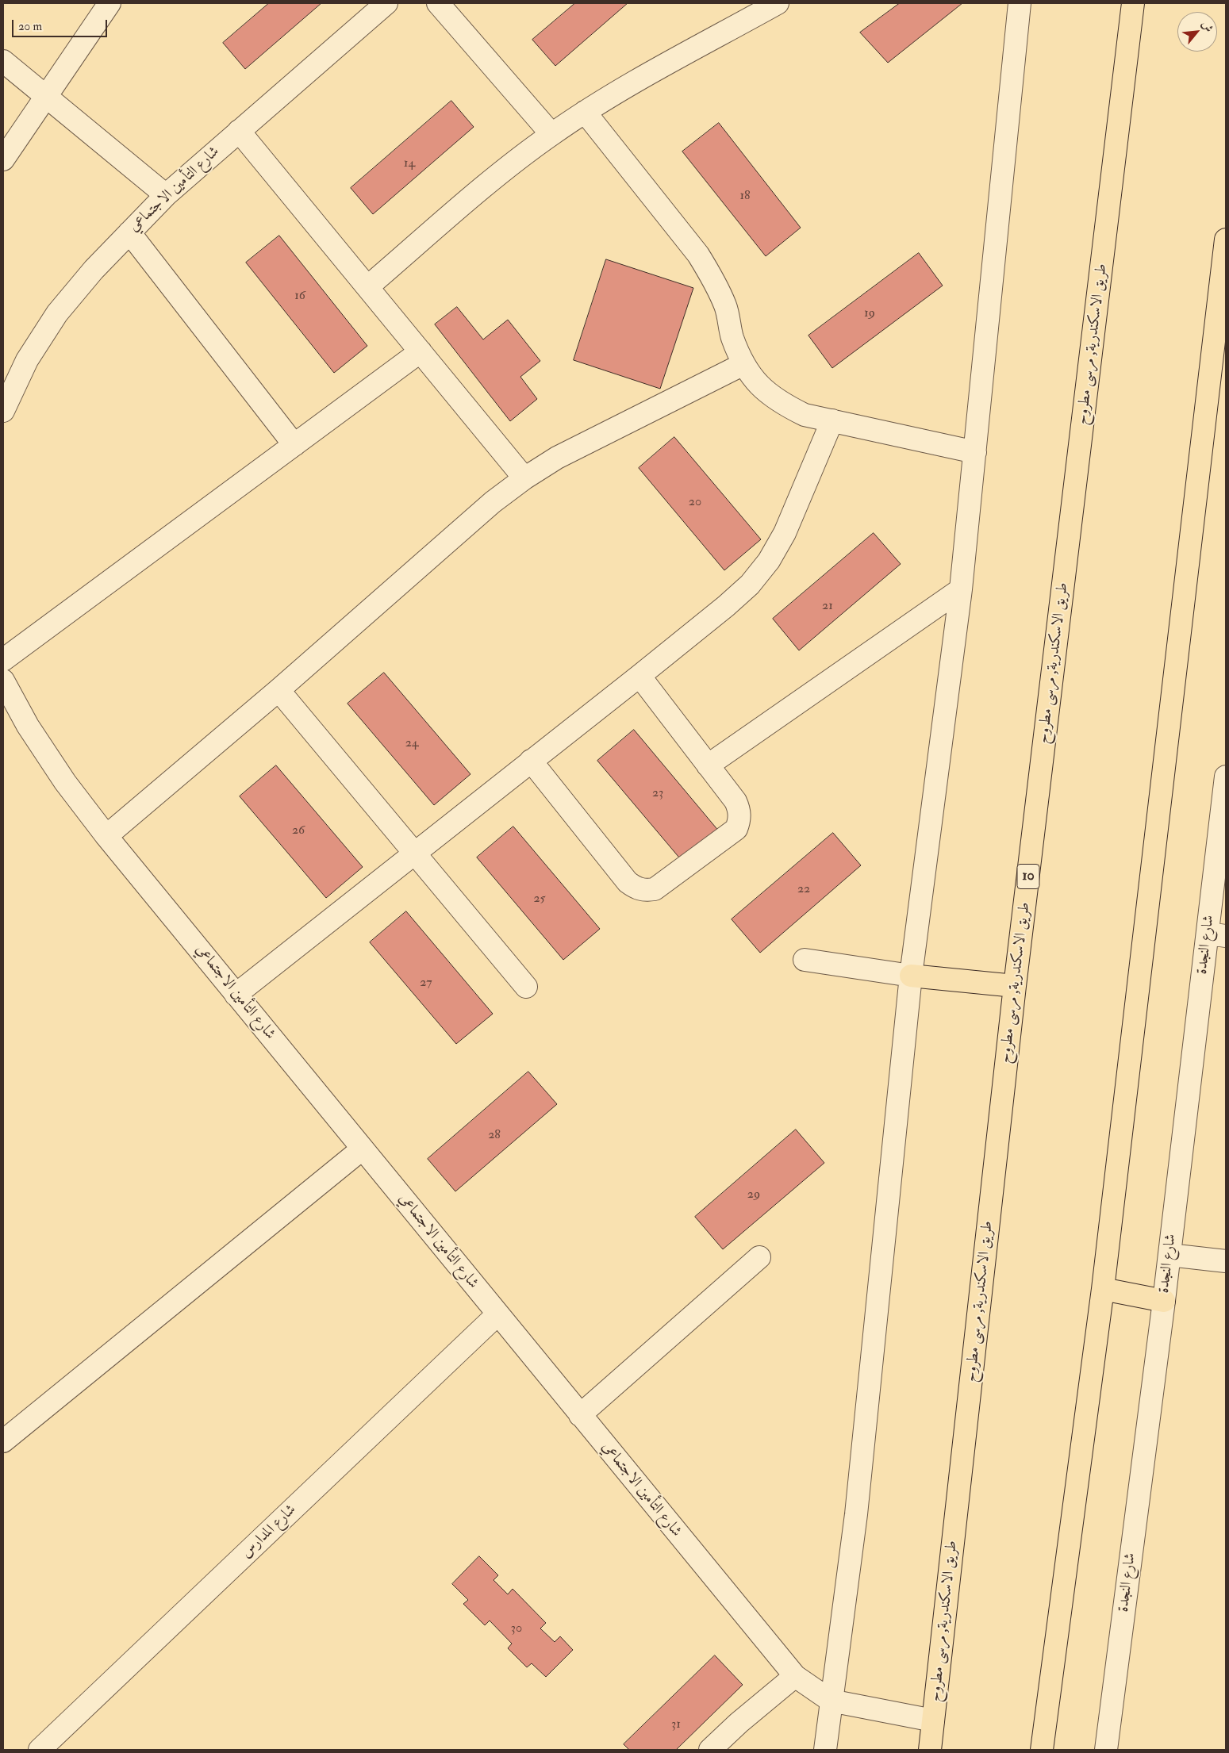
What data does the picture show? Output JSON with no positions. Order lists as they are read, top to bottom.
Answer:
{
  "streets": {
    "main road": ["طريق الاسكندرية, مرسى مطروح", "10"],
    "street": ["شارع التأمين الاجتماعي", "شارع النجدة", "شارع المدارس"]
  },
  "crossings": [
    ["شارع التأمين الاجتماعي", "طريق الاسكندرية, مرسى مطروح"],
    ["شارع التأمين الاجتماعي", "شارع المدارس"]
  ],
  "house_numbers": [
    "14",
    "18",
    "16",
    "19",
    "20",
    "21",
    "24",
    "23",
    "26",
    "22",
    "25",
    "27",
    "28",
    "29",
    "30",
    "31"
  ],
  "scale_bar": "20 m",
  "north": "top right"
}
